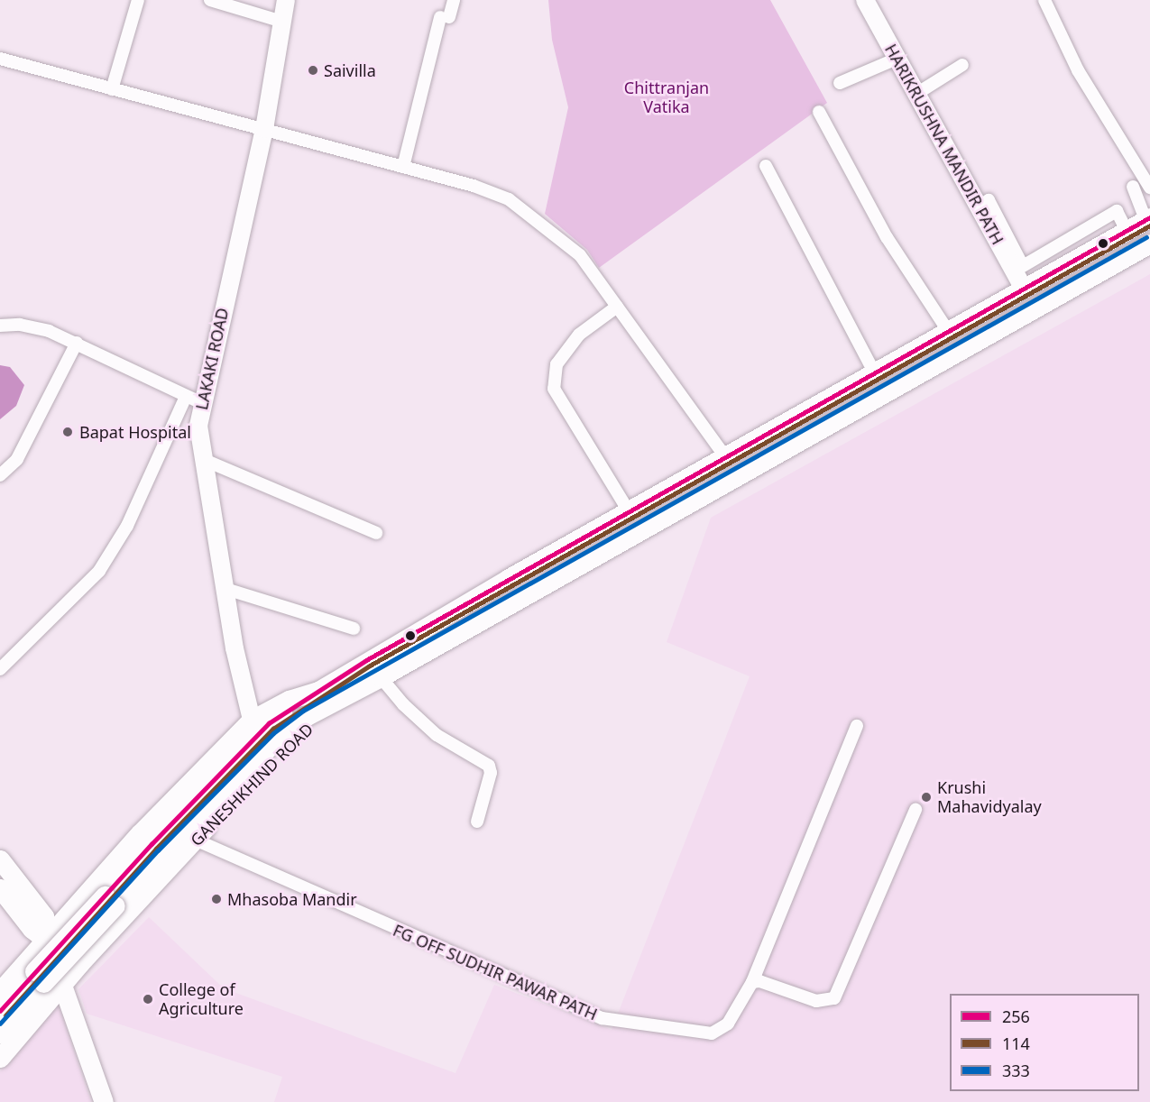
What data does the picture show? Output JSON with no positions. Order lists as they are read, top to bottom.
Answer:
{
  "streets": {
    "main road": ["HARIKRUSHNA MANDIR PATH", "LAKAKI ROAD", "GANESHKHIND ROAD"],
    "street": ["FG OFF SUDHIR PAWAR PATH"]
  },
  "crossings": [
    ["HARIKRUSHNA MANDIR PATH", "GANESHKHIND ROAD"],
    ["LAKAKI ROAD", "GANESHKHIND ROAD"],
    ["GANESHKHIND ROAD", "FG OFF SUDHIR PAWAR PATH"]
  ],
  "parks": ["Chittranjan Vatika"],
  "places": [
    "Saivilla",
    "Bapat Hospital",
    "Krushi Mahavidyalay",
    "Mhasoba Mandir",
    "College of Agriculture"
  ],
  "lines": ["transit line 256", "transit line 114", "transit line 333"],
  "legend": ["256", "114", "333"]
}
